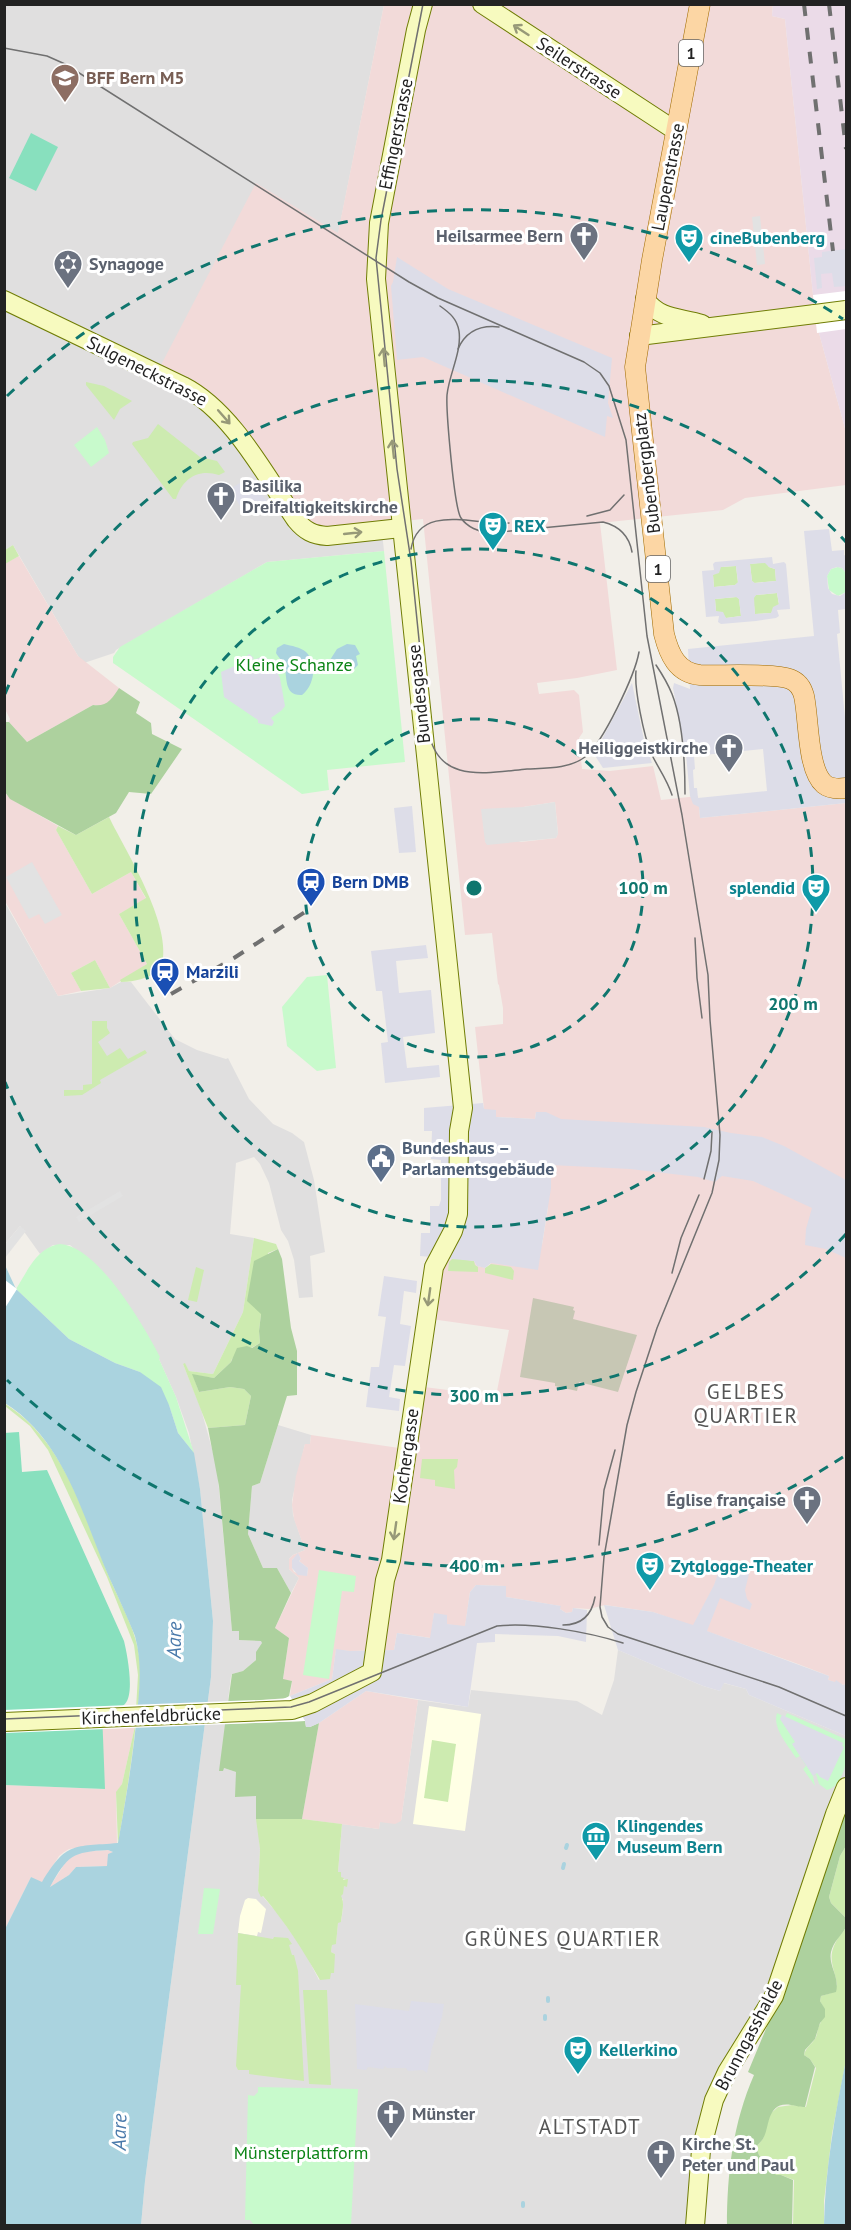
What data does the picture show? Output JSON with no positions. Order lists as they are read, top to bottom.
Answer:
{
  "streets": {
    "main road": ["1", "Laupenstrasse", "Bubenbergplatz"],
    "street": [
      "Seilerstrasse",
      "Effingerstrasse",
      "Sulgeneckstrasse",
      "Bundesgasse",
      "Kochergasse",
      "Kirchenfeldbrücke",
      "Brunngasshalde"
    ]
  },
  "crossings": [
    ["Seilerstrasse", "Laupenstrasse"],
    ["Effingerstrasse", "Bundesgasse"],
    ["Laupenstrasse", "Bubenbergplatz"],
    ["Sulgeneckstrasse", "Bundesgasse"],
    ["Bundesgasse", "Kochergasse"],
    ["Kochergasse", "Kirchenfeldbrücke"]
  ],
  "one_way": ["Seilerstrasse", "Sulgeneckstrasse", "Kochergasse"],
  "districts": ["GELBES QUARTIER", "GRÜNES QUARTIER", "ALTSTADT"],
  "water": ["Aare"],
  "parks": ["Kleine Schanze", "Münsterplattform"],
  "places": {
    "school or university": ["BFF Bern M5"],
    "church": [
      "Heilsarmee Bern",
      "Basilika Dreifaltigkeitskirche",
      "Heiliggeistkirche",
      "Église française",
      "Münster",
      "Kirche St. Peter und Paul"
    ],
    "theatre": [
      "cineBubenberg",
      "REX",
      "splendid",
      "Zytglogge-Theater",
      "Kellerkino"
    ],
    "synagogue": ["Synagoge"],
    "station": ["Bern DMB", "Marzili"],
    "public building": ["Bundeshaus – Parlamentsgebäude"],
    "museum": ["Klingendes Museum Bern"]
  },
  "rings": [
    "100 m",
    "200 m",
    "300 m",
    "400 m"
  ]
}
